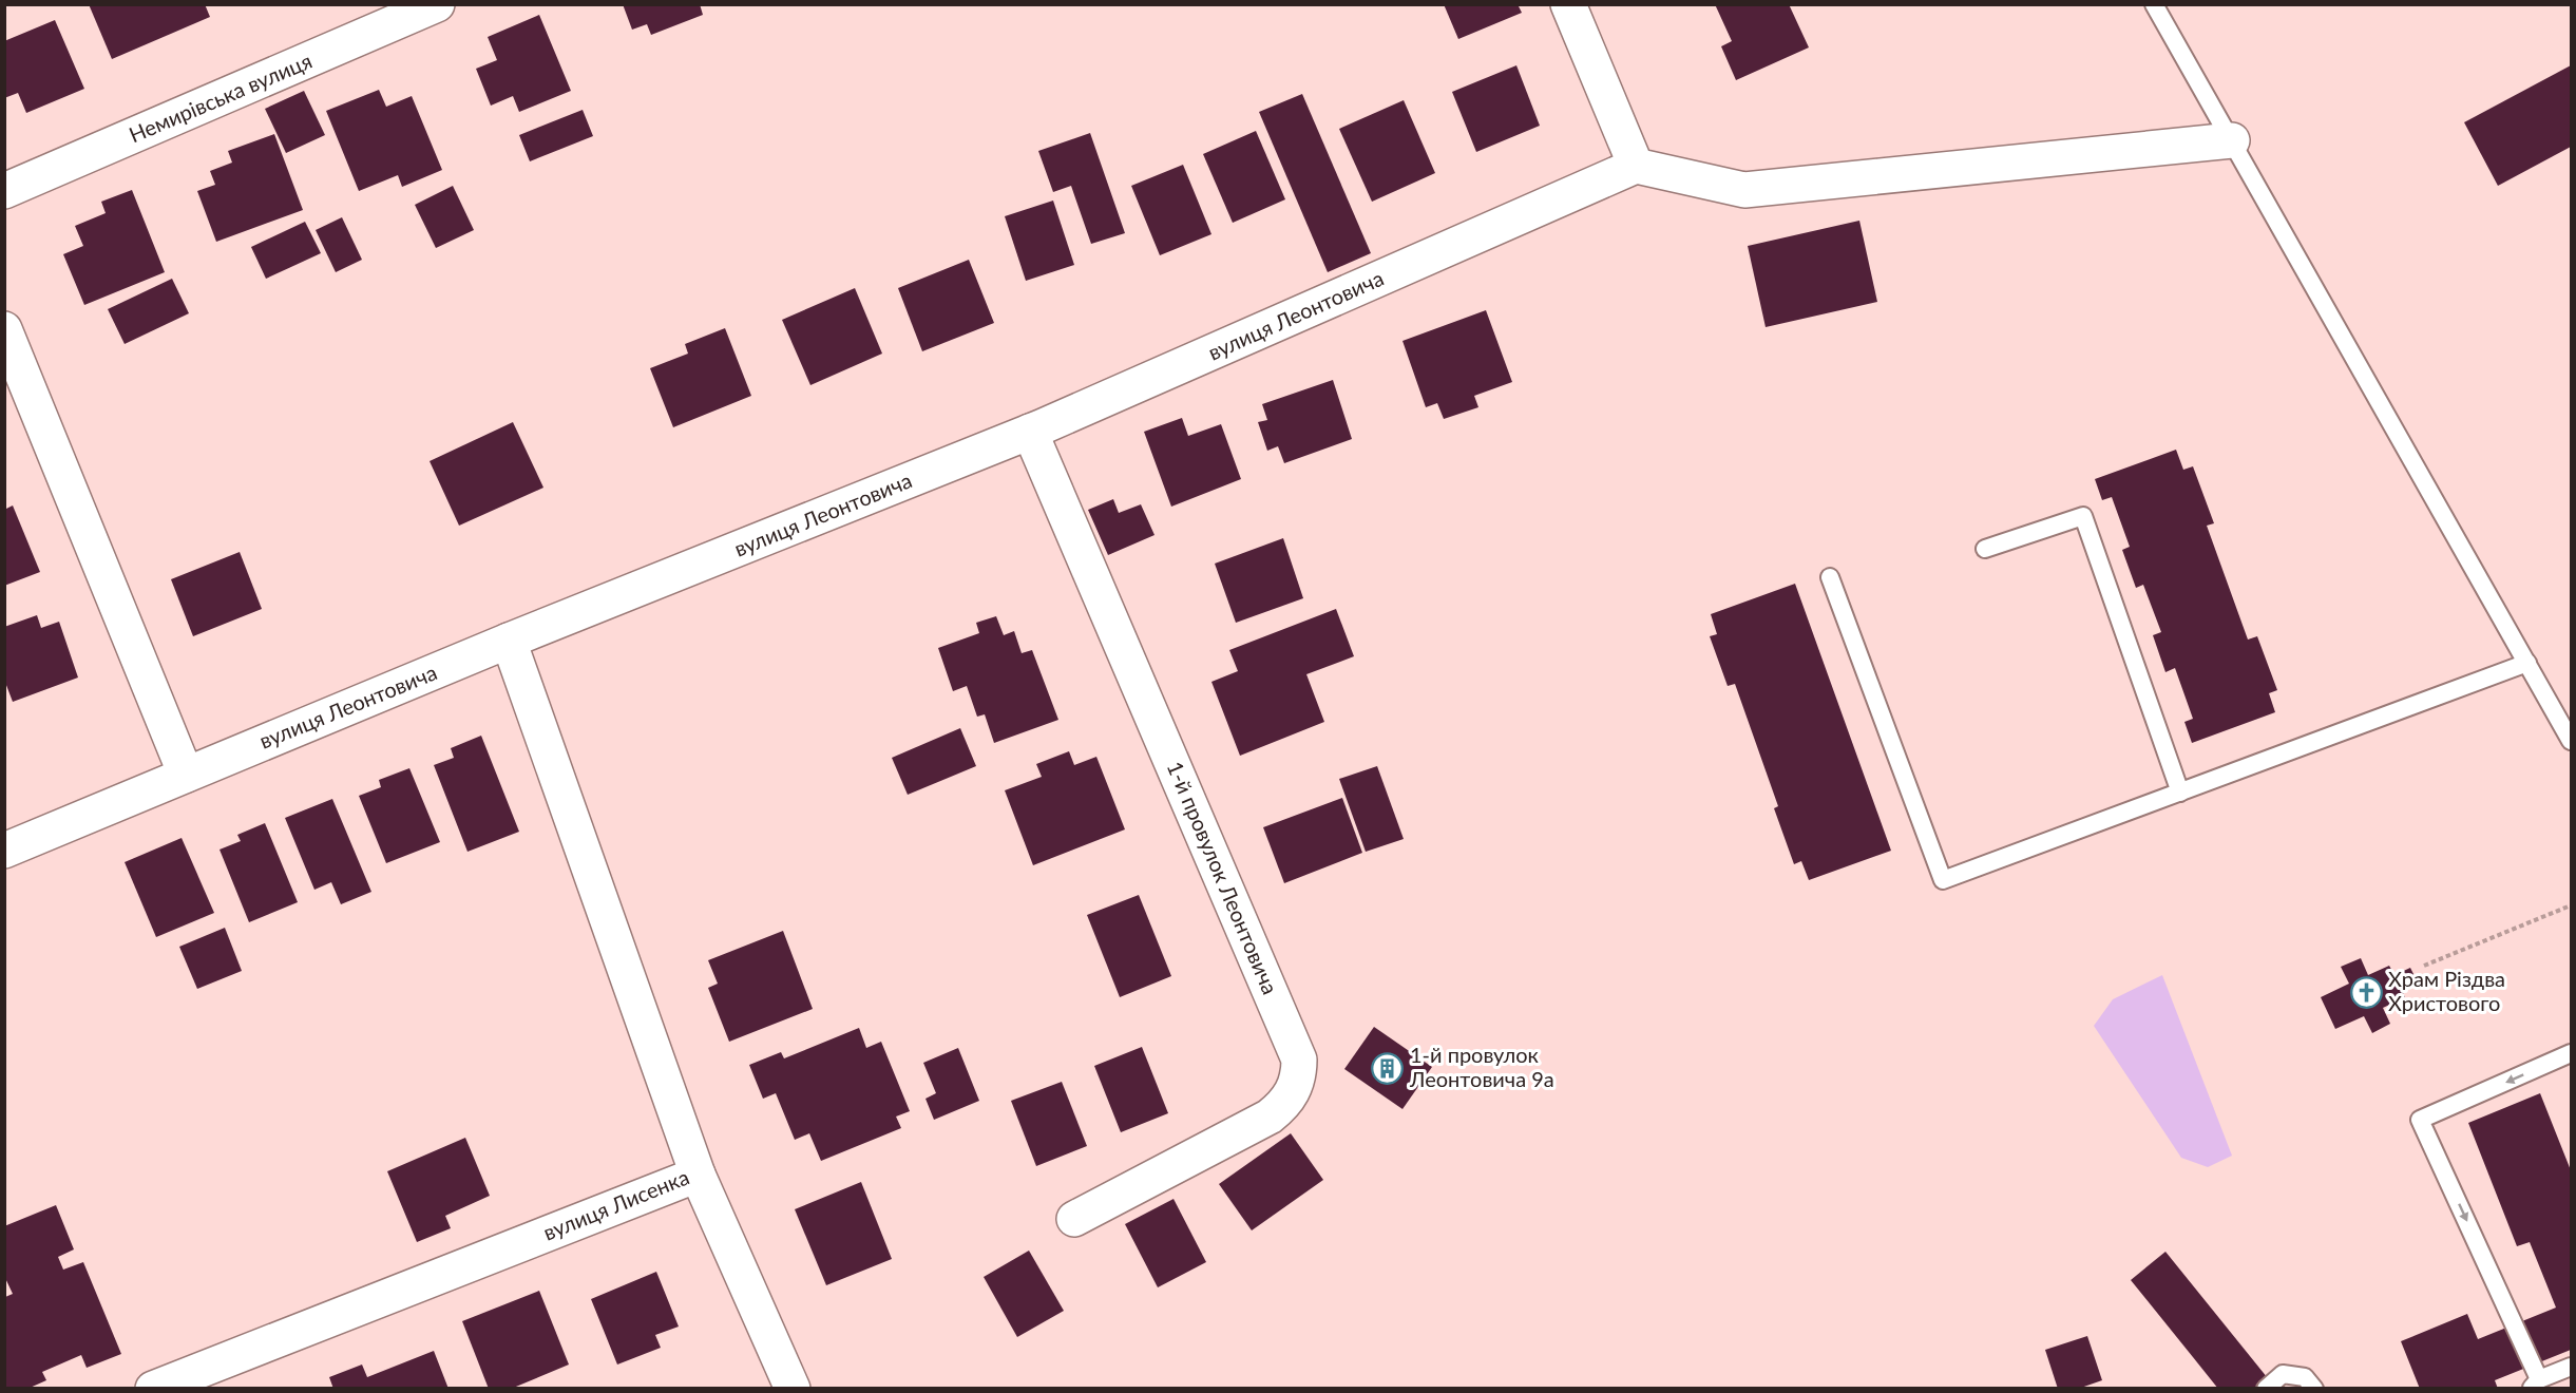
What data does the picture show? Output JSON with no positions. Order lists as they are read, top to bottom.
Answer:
{
  "streets": {
    "street": [
      "Немирівська вулиця",
      "вулиця Леонтовича",
      "1-й провулок Леонтовича",
      "вулиця Лисенка"
    ]
  },
  "crossings": [
    ["вулиця Леонтовича", "1-й провулок Леонтовича"],
    ["вулиця Леонтовича", "вулиця Лисенка"]
  ],
  "places": {
    "church": ["Храм Різдва Христового"],
    "building": ["1-й провулок Леонтовича 9а"]
  }
}
